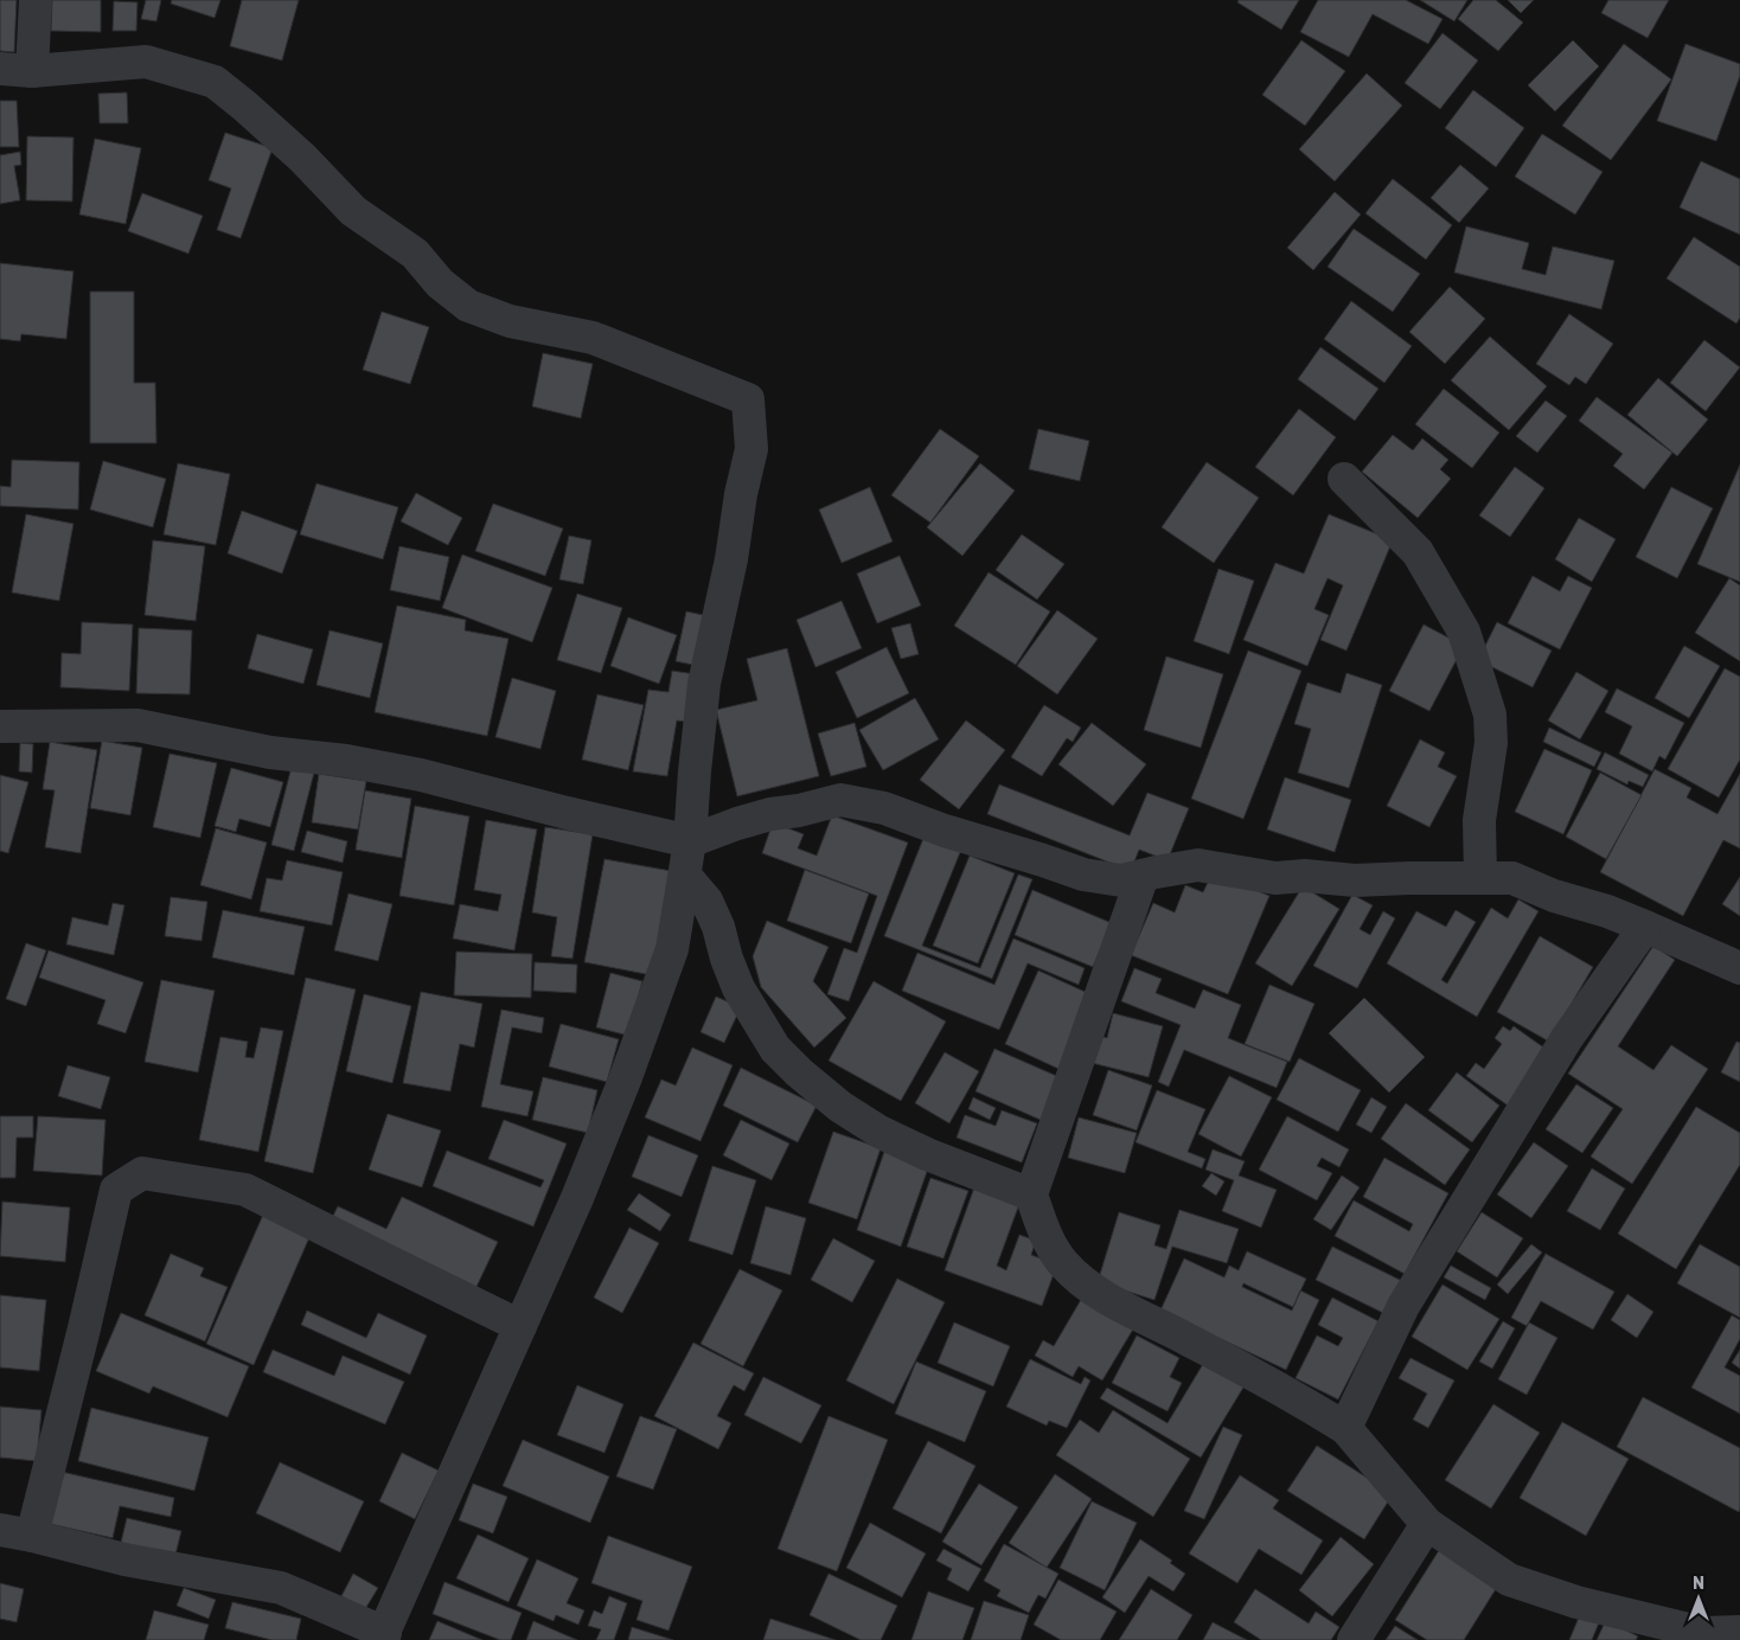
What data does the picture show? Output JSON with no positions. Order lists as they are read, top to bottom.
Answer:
{
  "north": "top"
}
